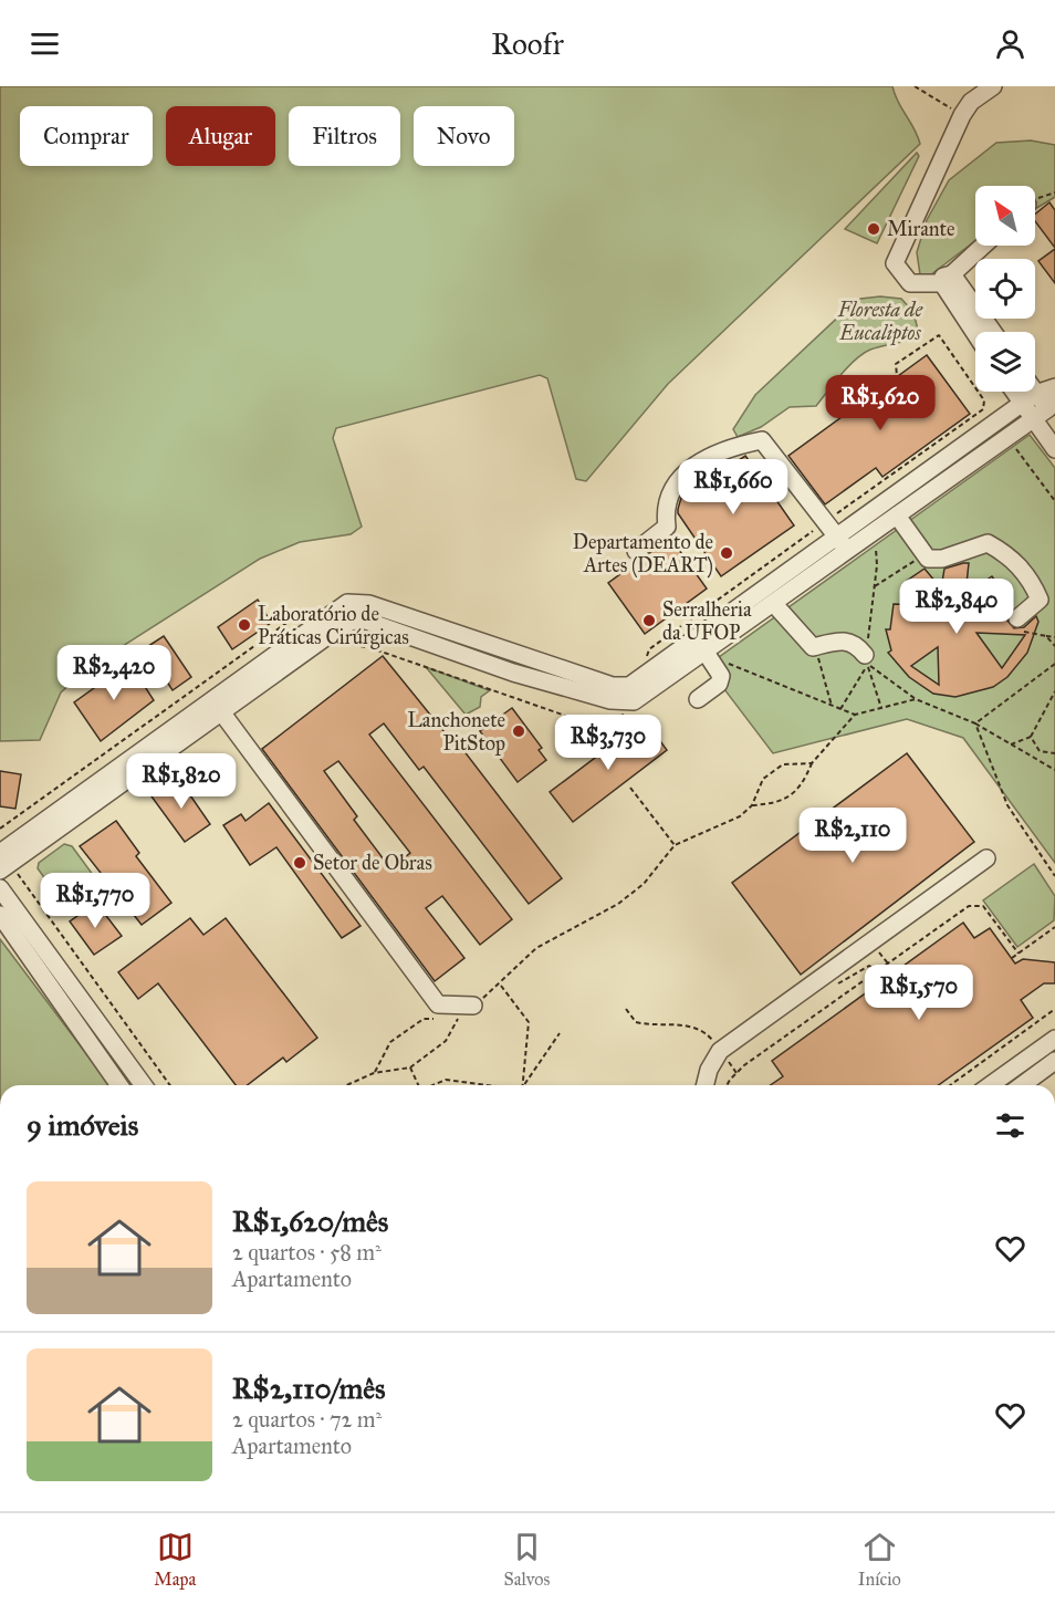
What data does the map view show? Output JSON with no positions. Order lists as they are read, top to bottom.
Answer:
{
  "parks": ["Floresta de Eucaliptos"],
  "places": [
    "Mirante",
    "Departamento de Artes (DEART)",
    "Serralheria da UFOP",
    "Laboratório de Práticas Cirúrgicas",
    "Lanchonete PitStop",
    "Setor de Obras"
  ],
  "north": "top left",
  "page": {
    "header": "Roofr",
    "chip": [
      "Comprar",
      "Alugar",
      "Filtros",
      "Novo"
    ],
    "price": [
      "R$1,620",
      "R$1,660",
      "R$2,840",
      "R$2,420",
      "R$3,730",
      "R$1,820",
      "R$2,110",
      "R$1,770",
      "R$1,570"
    ],
    "heading": "9 imóveis",
    "list": [
      {
        "name": "R$1,620/mês",
        "note": "2 quartos · 58 m² · Apartamento"
      },
      {
        "name": "R$2,110/mês",
        "note": "2 quartos · 72 m² · Apartamento"
      }
    ],
    "tabs": ["Mapa", "Salvos", "Início"]
  }
}
